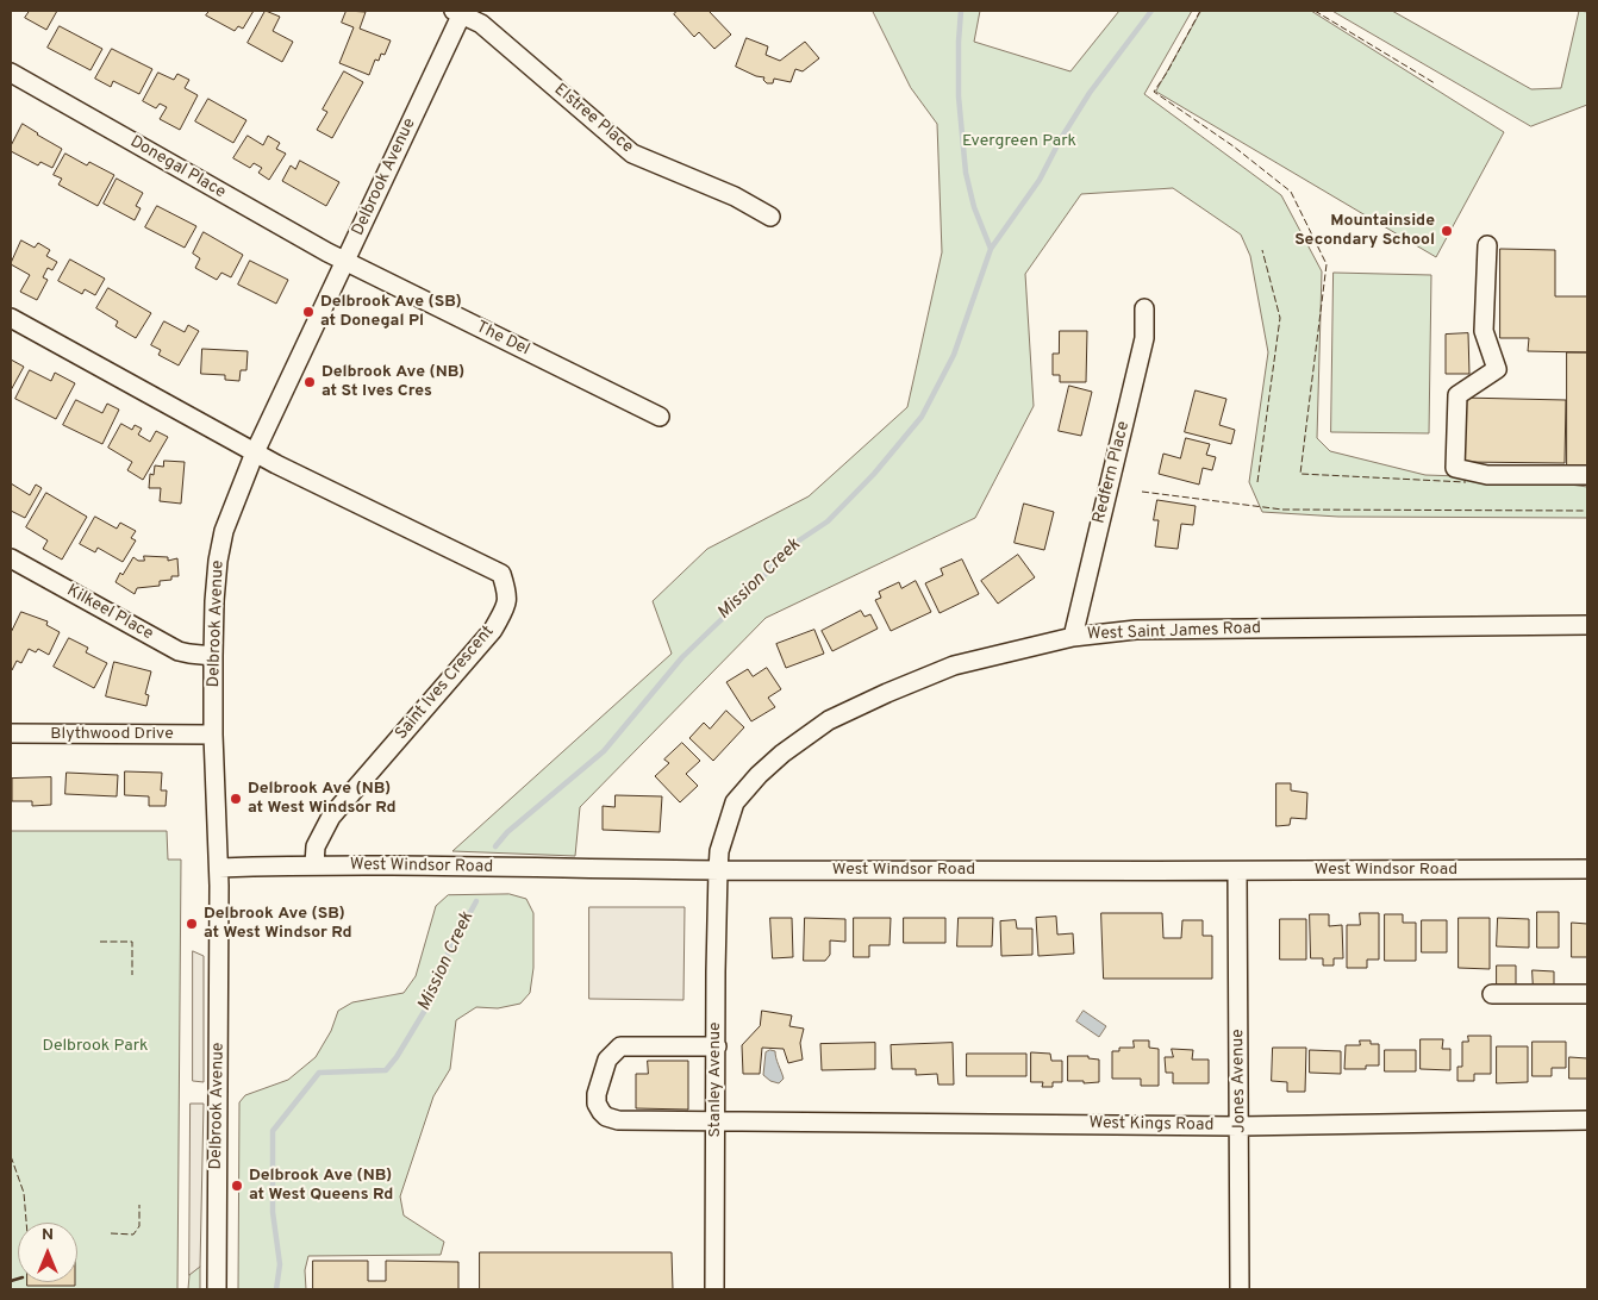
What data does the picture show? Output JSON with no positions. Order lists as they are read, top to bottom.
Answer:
{
  "streets": {
    "street": [
      "Elstree Place",
      "Donegal Place",
      "Delbrook Avenue",
      "The Del",
      "Redfern Place",
      "Kilkeel Place",
      "West Saint James Road",
      "Saint Ives Crescent",
      "Blythwood Drive",
      "West Windsor Road",
      "Stanley Avenue",
      "Jones Avenue",
      "West Kings Road"
    ]
  },
  "crossings": [
    ["Elstree Place", "Delbrook Avenue"],
    ["Donegal Place", "Delbrook Avenue"],
    ["Donegal Place", "The Del"],
    ["Delbrook Avenue", "The Del"],
    ["Delbrook Avenue", "Kilkeel Place"],
    ["Delbrook Avenue", "Saint Ives Crescent"],
    ["Delbrook Avenue", "Blythwood Drive"],
    ["Delbrook Avenue", "West Windsor Road"],
    ["Redfern Place", "West Saint James Road"],
    ["West Saint James Road", "West Windsor Road"],
    ["West Saint James Road", "Stanley Avenue"],
    ["Saint Ives Crescent", "West Windsor Road"],
    ["West Windsor Road", "Stanley Avenue"],
    ["West Windsor Road", "Jones Avenue"],
    ["Stanley Avenue", "West Kings Road"],
    ["Jones Avenue", "West Kings Road"]
  ],
  "water": ["Mission Creek"],
  "parks": ["Evergreen Park", "Delbrook Park"],
  "places": [
    "Mountainside Secondary School",
    "Delbrook Ave (SB) at Donegal Pl",
    "Delbrook Ave (NB) at St Ives Cres",
    "Delbrook Ave (NB) at West Windsor Rd",
    "Delbrook Ave (SB) at West Windsor Rd",
    "Delbrook Ave (NB) at West Queens Rd"
  ],
  "north": "top"
}
